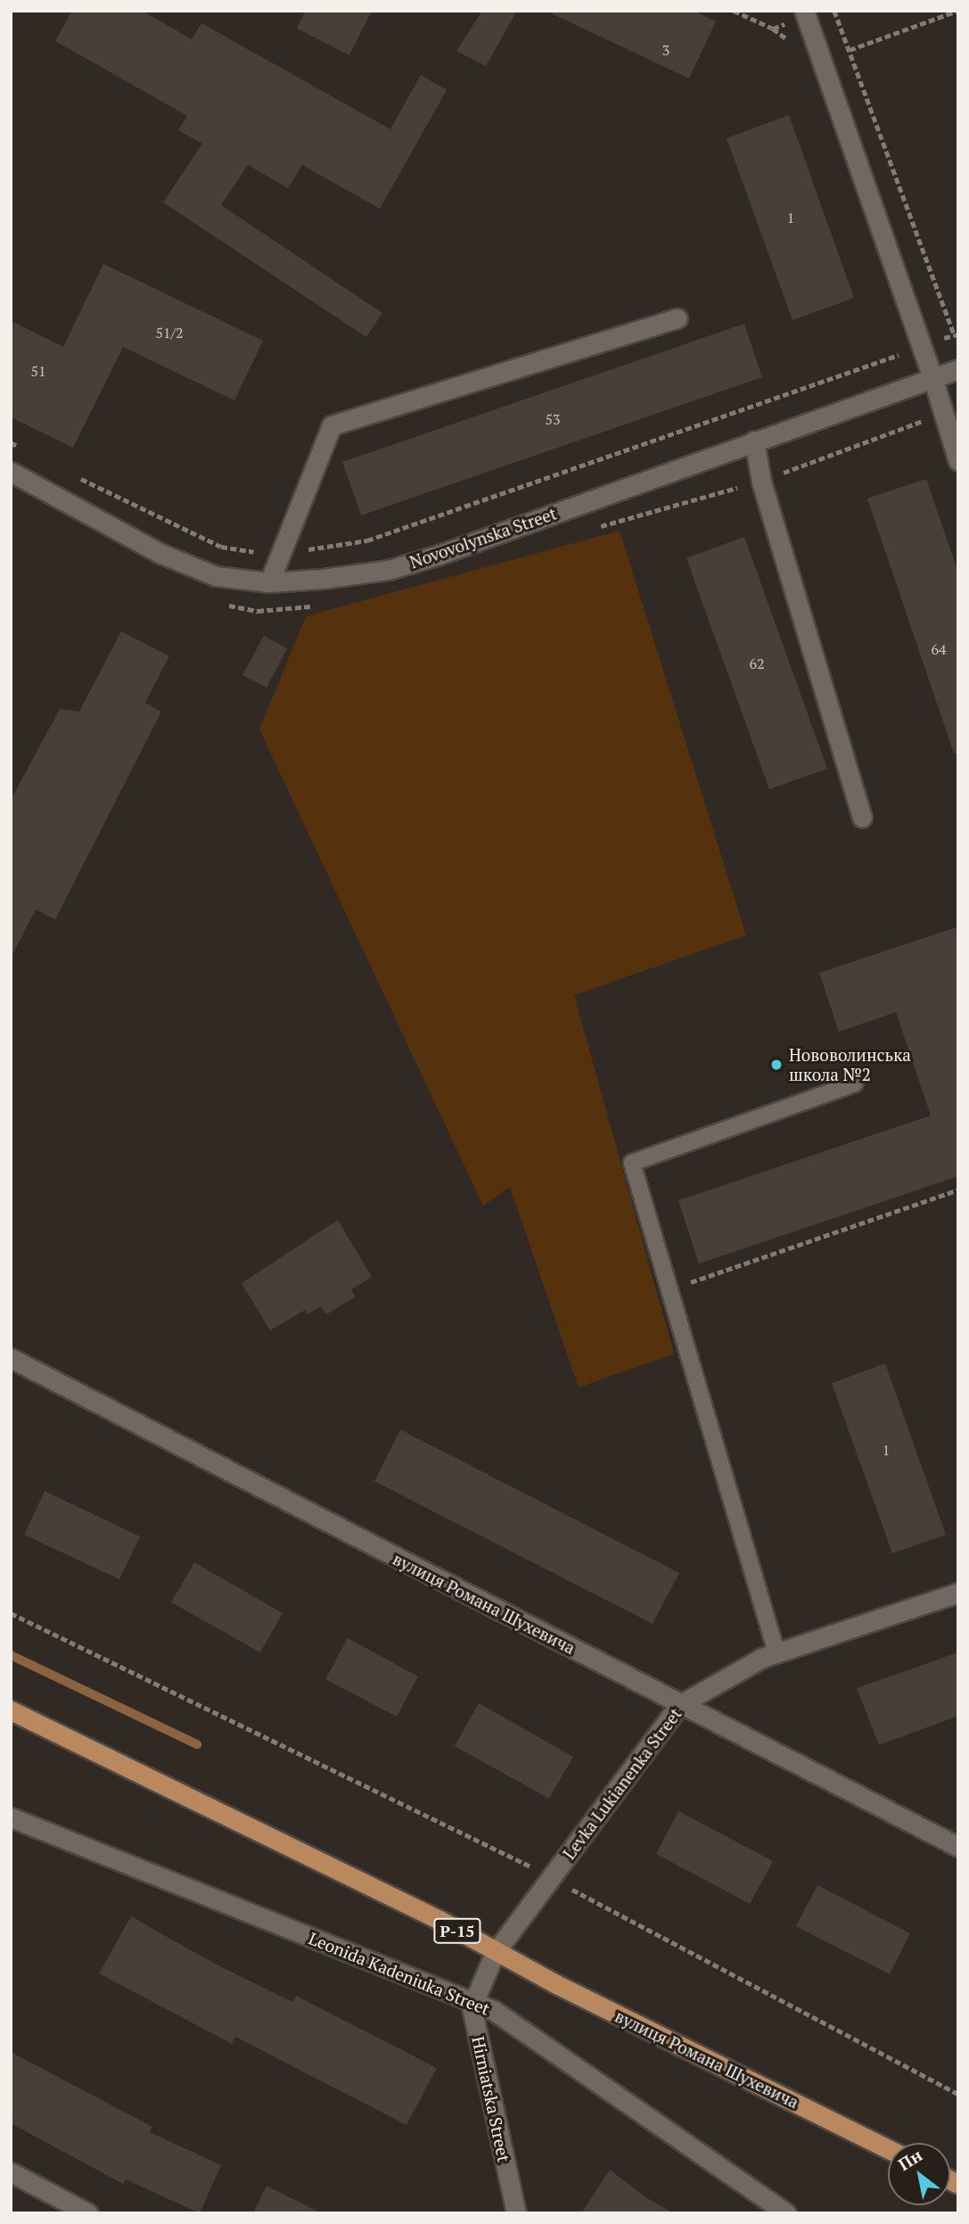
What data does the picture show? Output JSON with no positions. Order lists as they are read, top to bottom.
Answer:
{
  "streets": {
    "main road": ["вулиця Романа Шухевича", "Р-15"],
    "street": [
      "Novovolynska Street",
      "Levka Lukianenka Street",
      "Leonida Kadeniuka Street",
      "Hirniatska Street"
    ]
  },
  "crossings": [
    ["вулиця Романа Шухевича", "Levka Lukianenka Street"],
    ["Leonida Kadeniuka Street", "Hirniatska Street"]
  ],
  "places": ["Нововолинська школа №2"],
  "house_numbers": [
    "3",
    "1",
    "51/2",
    "51",
    "53",
    "64",
    "62",
    "1"
  ],
  "north": "top left"
}
